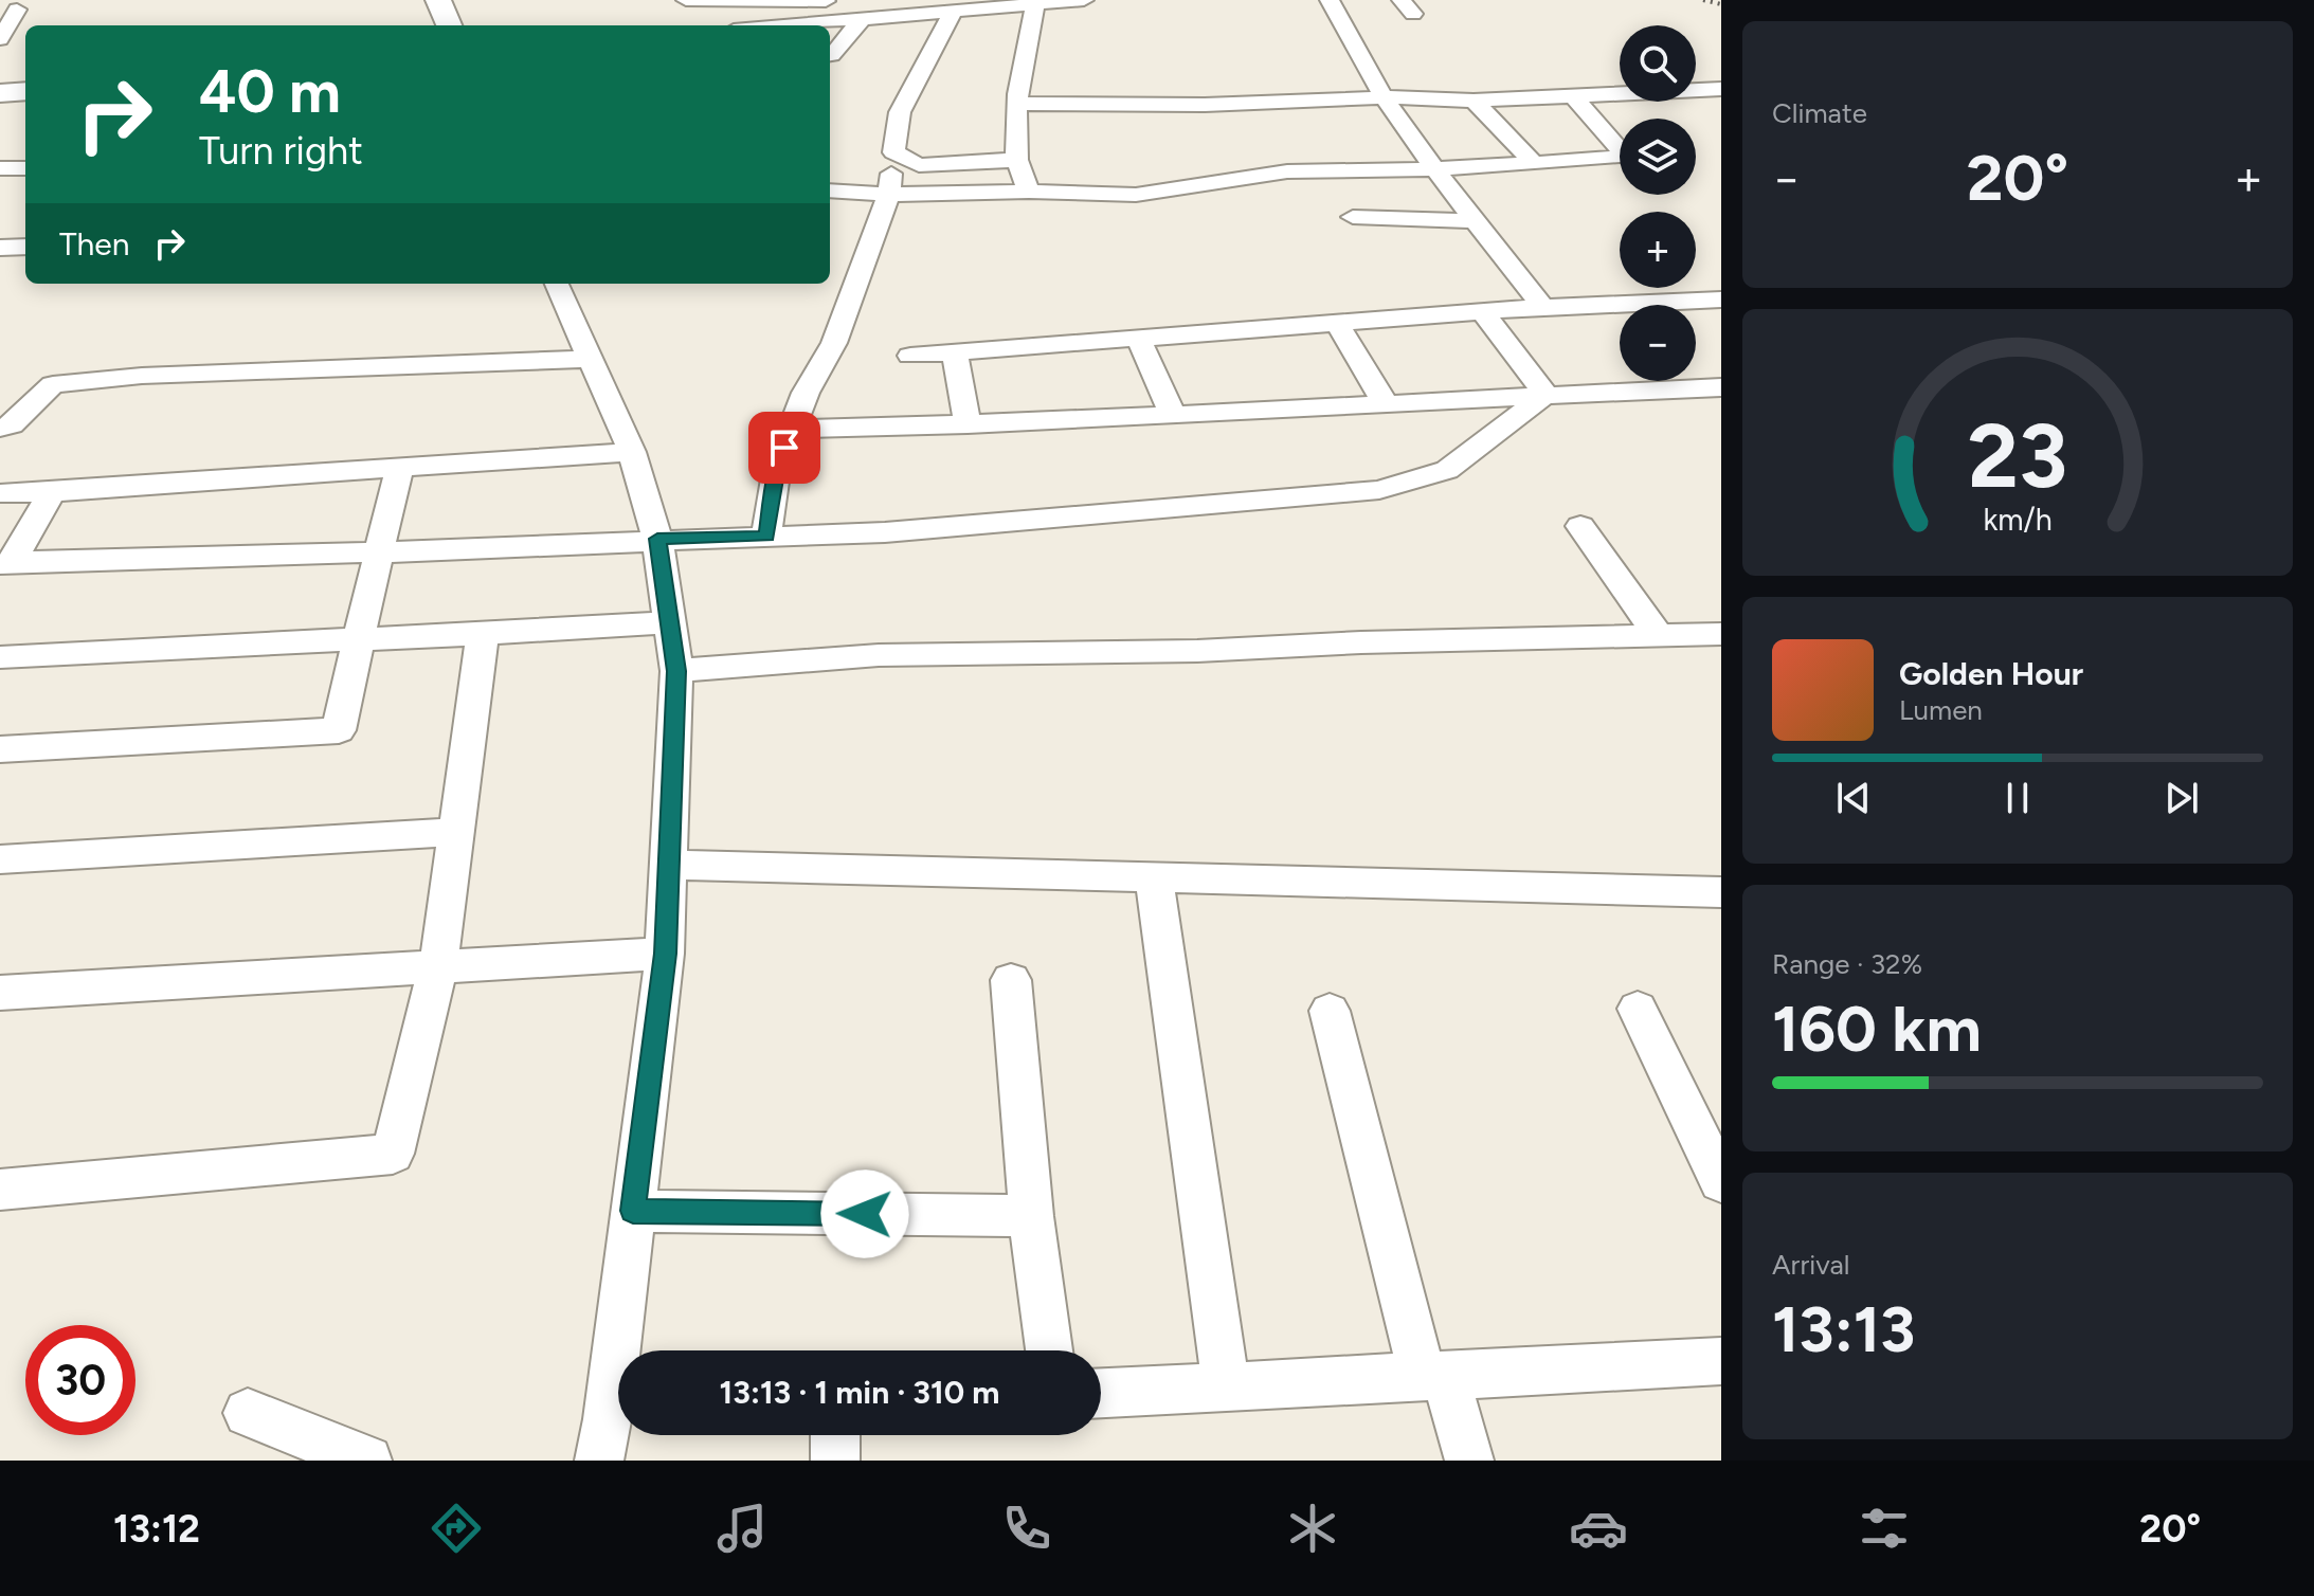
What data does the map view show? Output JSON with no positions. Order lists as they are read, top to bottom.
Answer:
{
  "page": {
    "tile": [
      "Climate",
      ["Range · 32%", "160 km"],
      ["Arrival", "13:13"]
    ],
    "map_buttons": ["+", "−"],
    "turn": ["40 m", "Turn right"],
    "heat": ["−", "20°", "+"],
    "then": "Then",
    "song": ["Golden Hour", "Lumen"],
    "limit": "30",
    "trip": "13:13 · 1 min · 310 m",
    "tabs": ["13:12", "20°"],
    "gauge": ["23", "km/h"]
  }
}
